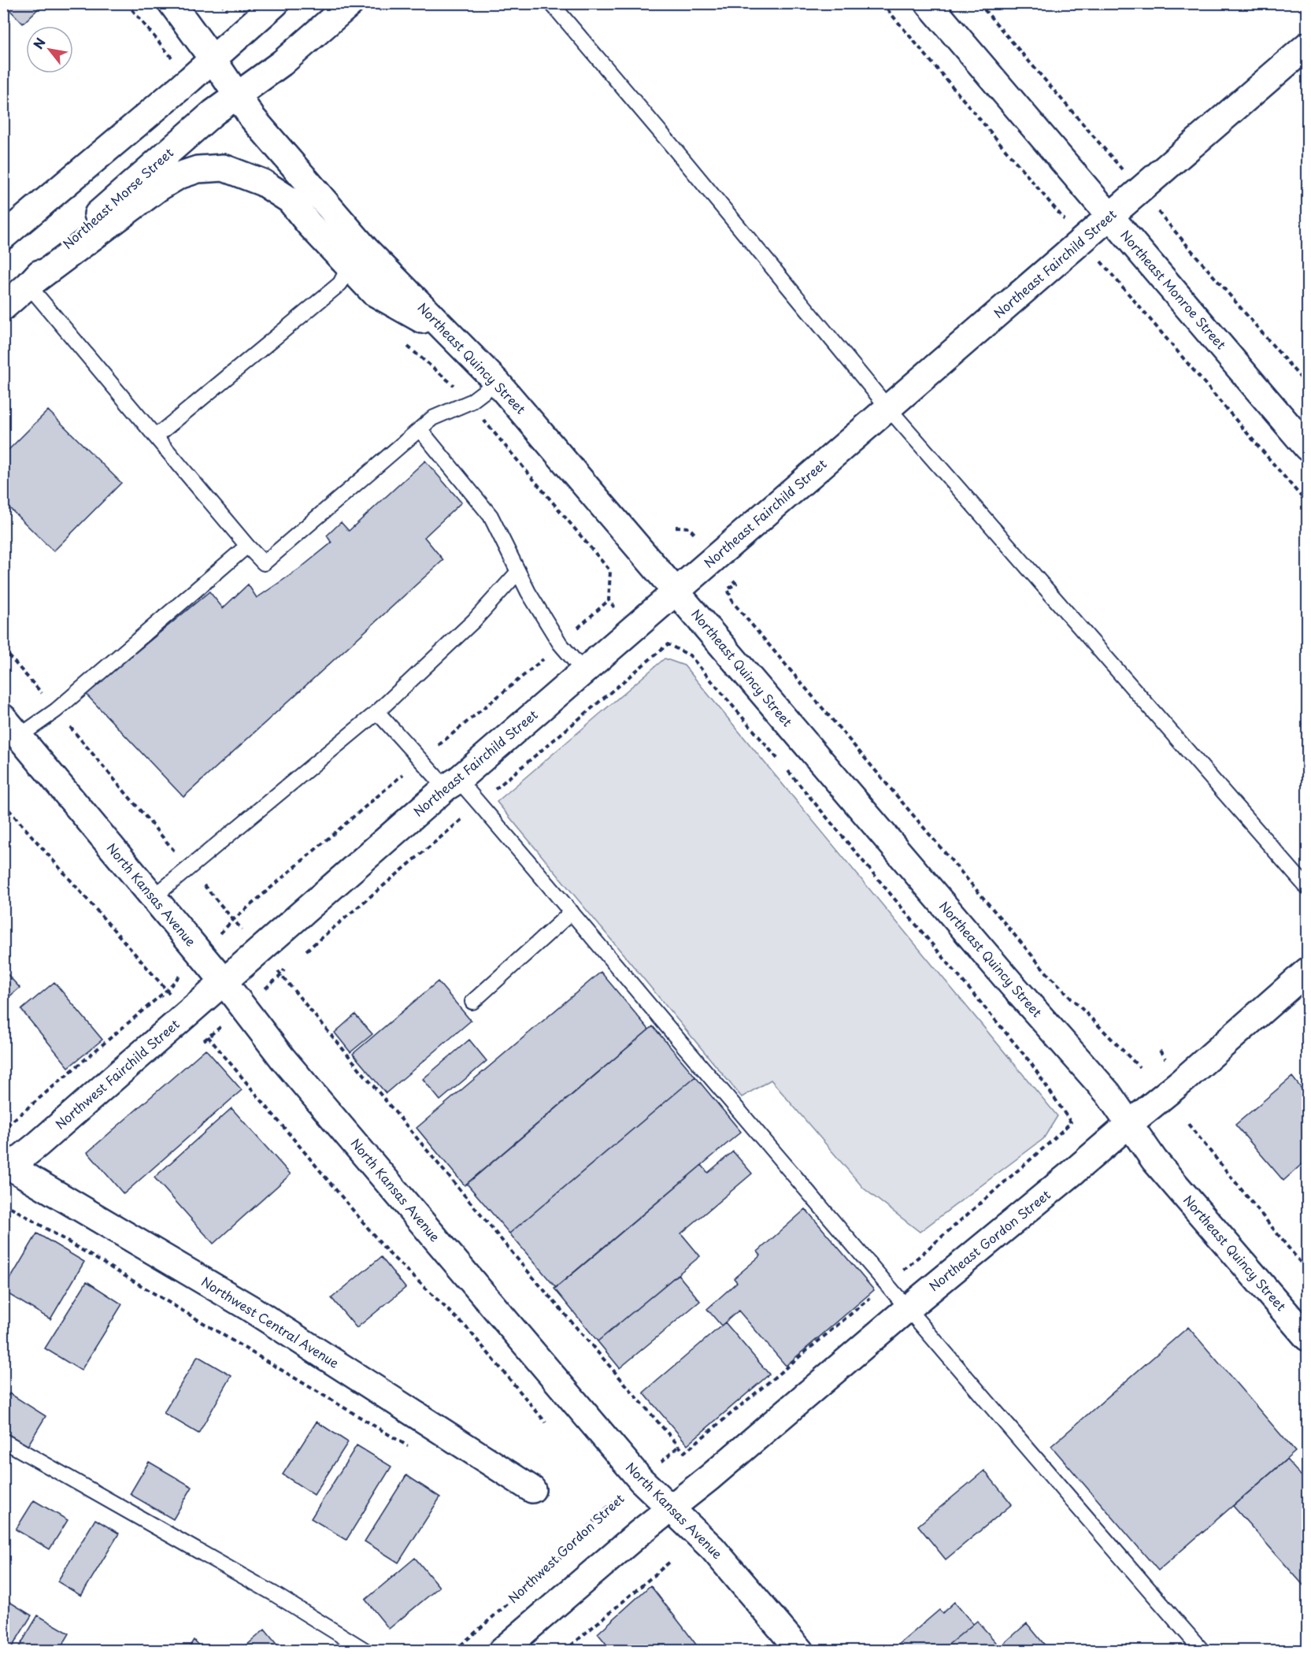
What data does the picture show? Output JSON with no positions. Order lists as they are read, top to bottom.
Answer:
{
  "streets": {
    "street": [
      "Northeast Morse Street",
      "Northeast Fairchild Street",
      "Northeast Monroe Street",
      "Northeast Quincy Street",
      "North Kansas Avenue",
      "Northwest Fairchild Street",
      "Northeast Gordon Street",
      "Northwest Central Avenue"
    ],
    "path": ["Northwest Gordon Street"]
  },
  "crossings": [
    ["Northeast Fairchild Street", "Northeast Monroe Street"],
    ["Northeast Fairchild Street", "Northeast Quincy Street"],
    ["Northeast Fairchild Street", "North Kansas Avenue"],
    ["Northeast Fairchild Street", "Northwest Fairchild Street"],
    ["Northeast Quincy Street", "Northeast Gordon Street"],
    ["North Kansas Avenue", "Northwest Fairchild Street"],
    ["North Kansas Avenue", "Northeast Gordon Street"],
    ["North Kansas Avenue", "Northwest Gordon Street"],
    ["Northwest Fairchild Street", "Northwest Central Avenue"]
  ],
  "north": "top left"
}
